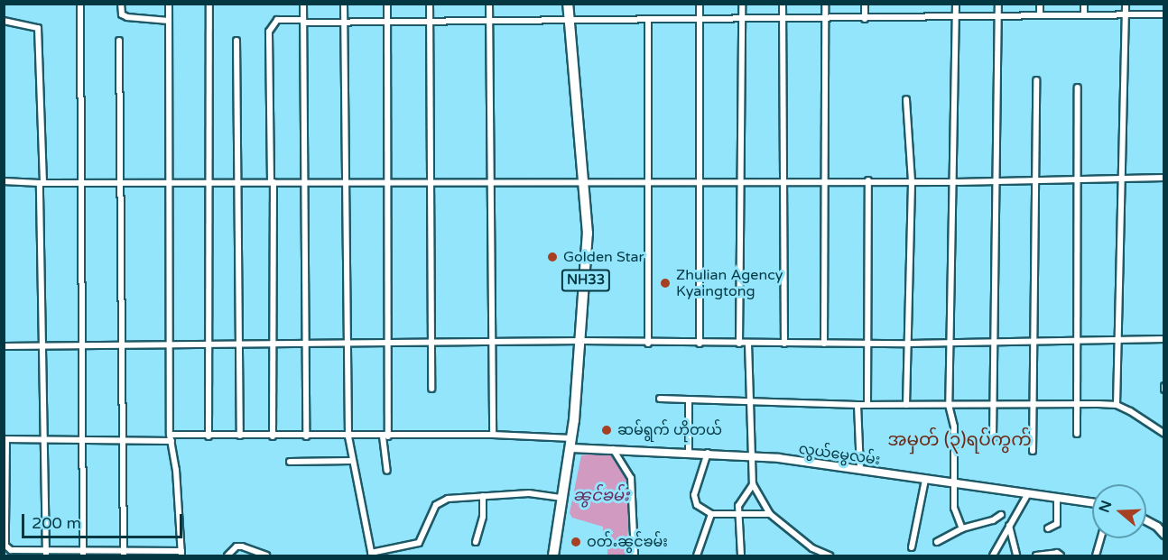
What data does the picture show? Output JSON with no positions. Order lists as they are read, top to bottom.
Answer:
{
  "streets": {
    "highway": ["NH33"],
    "street": ["လွယ်မွေလမ်း"]
  },
  "crossings": [
    ["NH33", "လွယ်မွေလမ်း"]
  ],
  "districts": ["အမှတ် (၃)ရပ်ကွက်"],
  "water": ["ၼွင်ၶမ်း"],
  "places": [
    "Golden Star",
    "Zhulian Agency Kyaingtong",
    "ဆမ်ရွက် ဟိုတယ်",
    "ဝတ်ႉၼွင်ၶမ်း"
  ],
  "scale_bar": "200 m",
  "north": "left"
}
